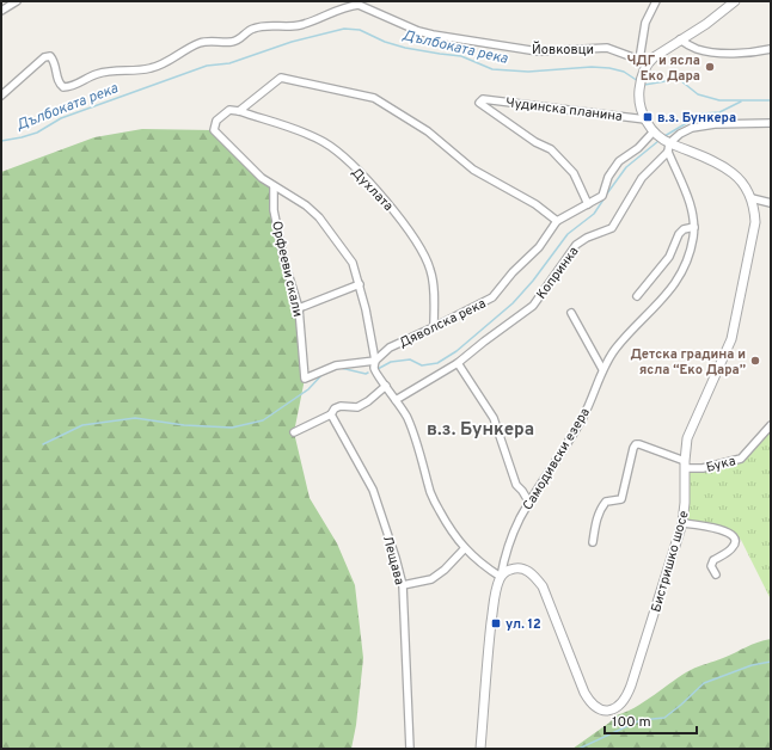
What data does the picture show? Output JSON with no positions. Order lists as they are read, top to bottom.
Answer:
{
  "streets": {
    "street": [
      "Йовковци",
      "Чудинска планина",
      "Духлата",
      "Орфееви скали",
      "Копринка",
      "Дяволска река",
      "Самодивски езера",
      "Бука",
      "Лещава",
      "Бистришко шосе"
    ]
  },
  "crossings": [
    ["Йовковци", "Бистришко шосе"],
    ["Чудинска планина", "Дяволска река"],
    ["Чудинска планина", "Бистришко шосе"],
    ["Духлата", "Дяволска река"],
    ["Орфееви скали", "Дяволска река"],
    ["Копринка", "Самодивски езера"],
    ["Копринка", "Бистришко шосе"],
    ["Дяволска река", "Бистришко шосе"],
    ["Самодивски езера", "Бистришко шосе"],
    ["Бука", "Бистришко шосе"]
  ],
  "districts": ["в.з. Бункера"],
  "water": ["Дълбоката река"],
  "places": {
    "other": ["ЧДГ и ясла Еко Дара", "Детска градина и ясла “Еко Дара”"],
    "transit": ["в.з. Бункера", "ул. 12"]
  },
  "scale_bar": "100 m"
}
